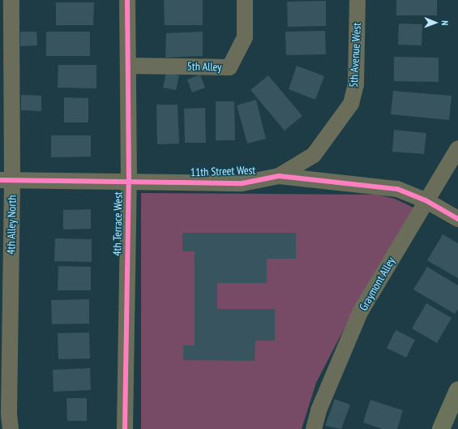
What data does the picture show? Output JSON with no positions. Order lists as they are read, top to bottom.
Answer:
{
  "streets": {
    "street": [
      "5th Avenue West",
      "5th Alley",
      "11th Street West",
      "4th Terrace West",
      "4th Alley North",
      "Graymont Alley"
    ]
  },
  "crossings": [
    ["5th Avenue West", "11th Street West"],
    ["5th Alley", "4th Terrace West"],
    ["11th Street West", "4th Terrace West"],
    ["11th Street West", "4th Alley North"],
    ["11th Street West", "Graymont Alley"]
  ],
  "north": "right"
}
